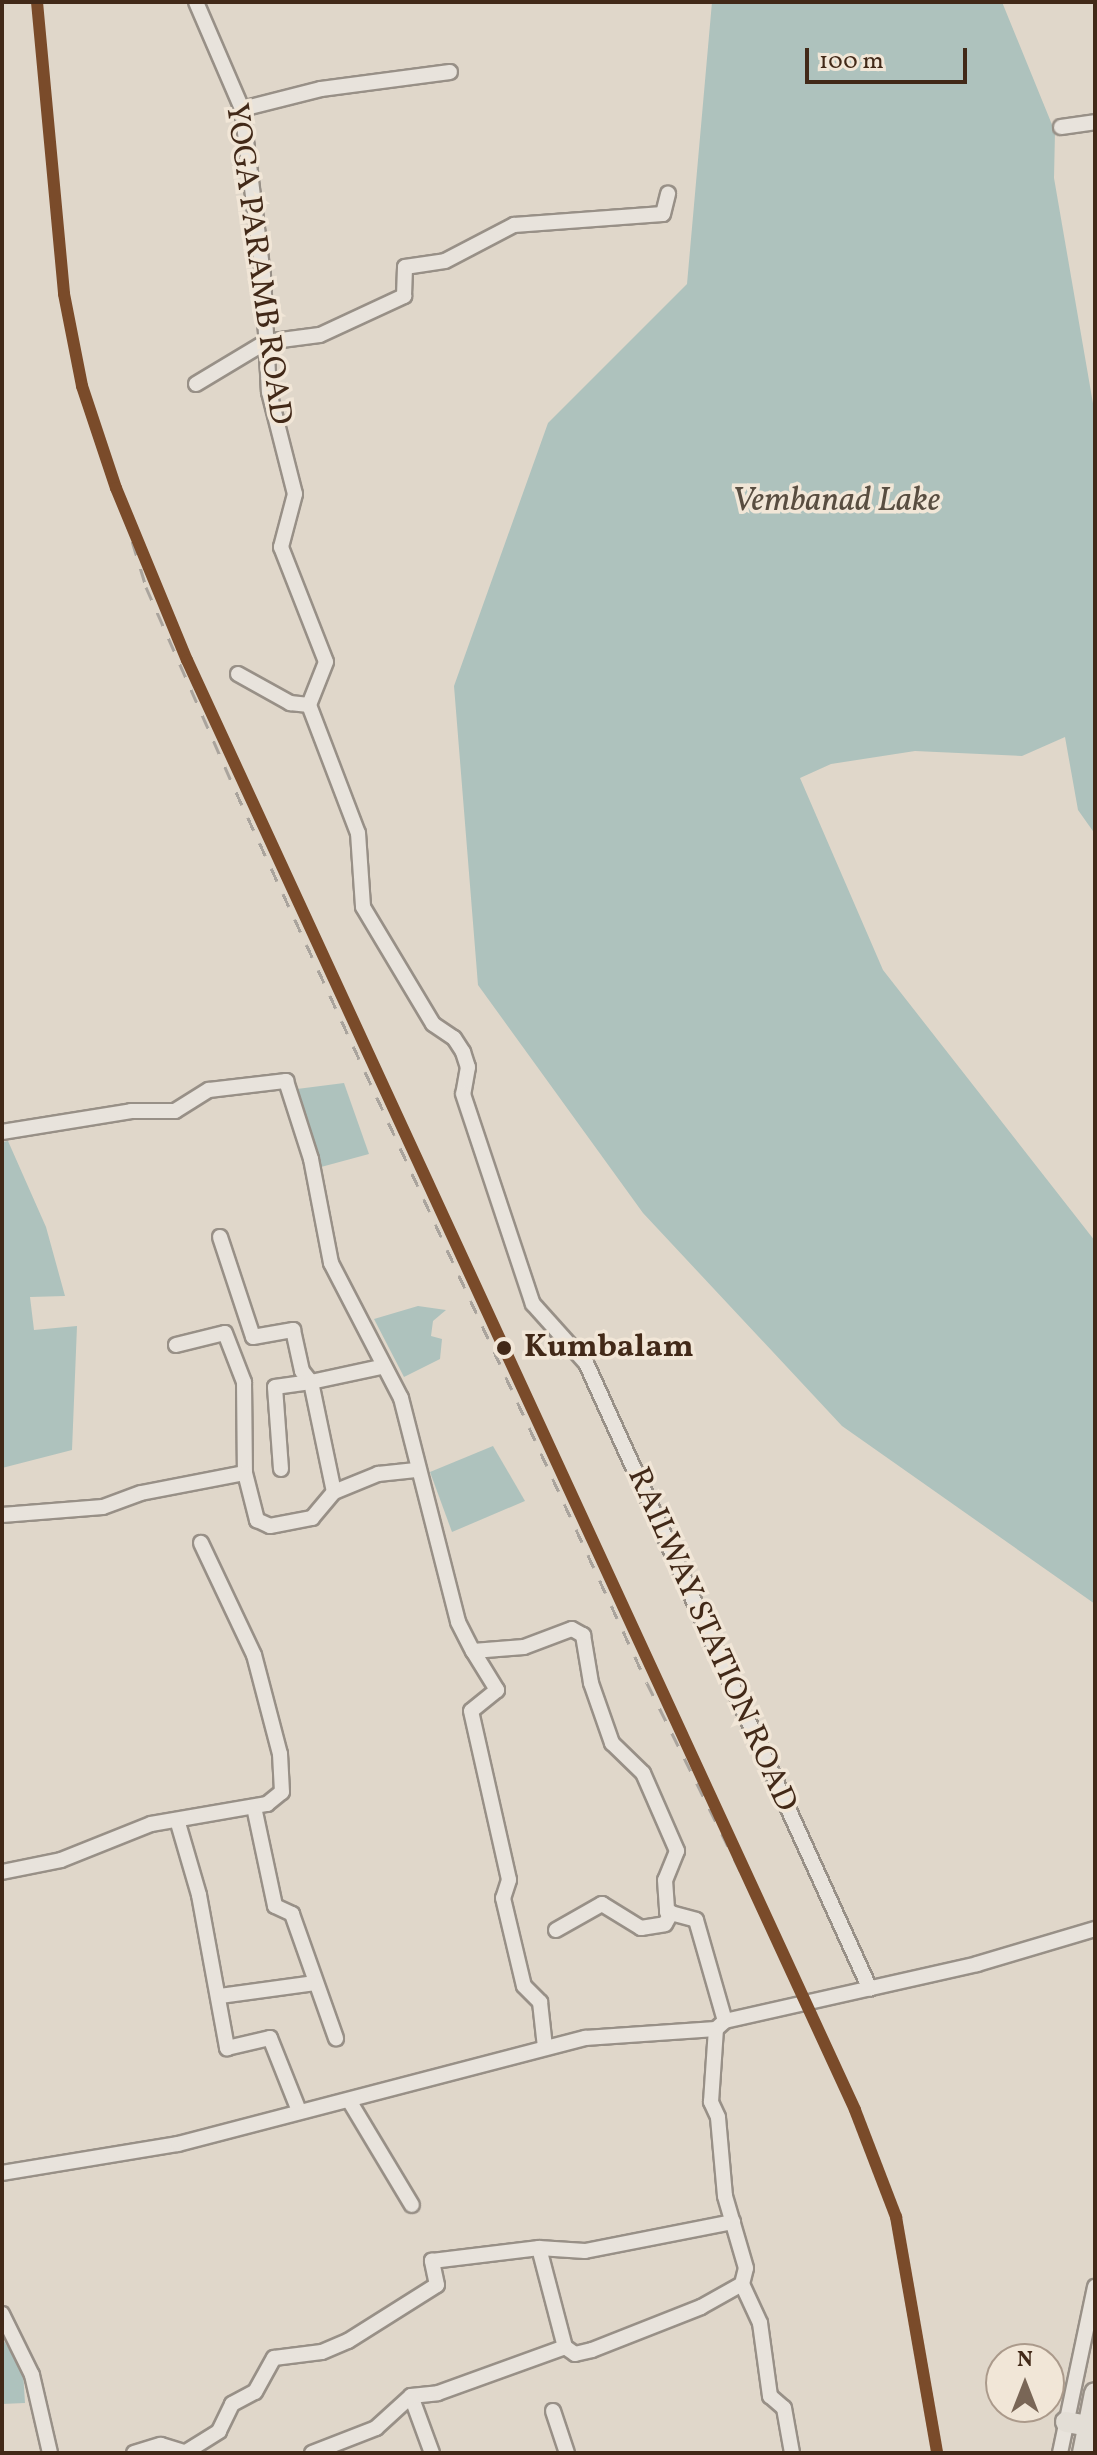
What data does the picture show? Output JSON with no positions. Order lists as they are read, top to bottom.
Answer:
{
  "streets": {
    "street": ["YOGA PARAMB ROAD", "RAILWAY STATION ROAD"]
  },
  "crossings": [
    ["YOGA PARAMB ROAD", "RAILWAY STATION ROAD"]
  ],
  "water": ["Vembanad Lake"],
  "places": ["Kumbalam"],
  "scale_bar": "100 m",
  "north": "top"
}
